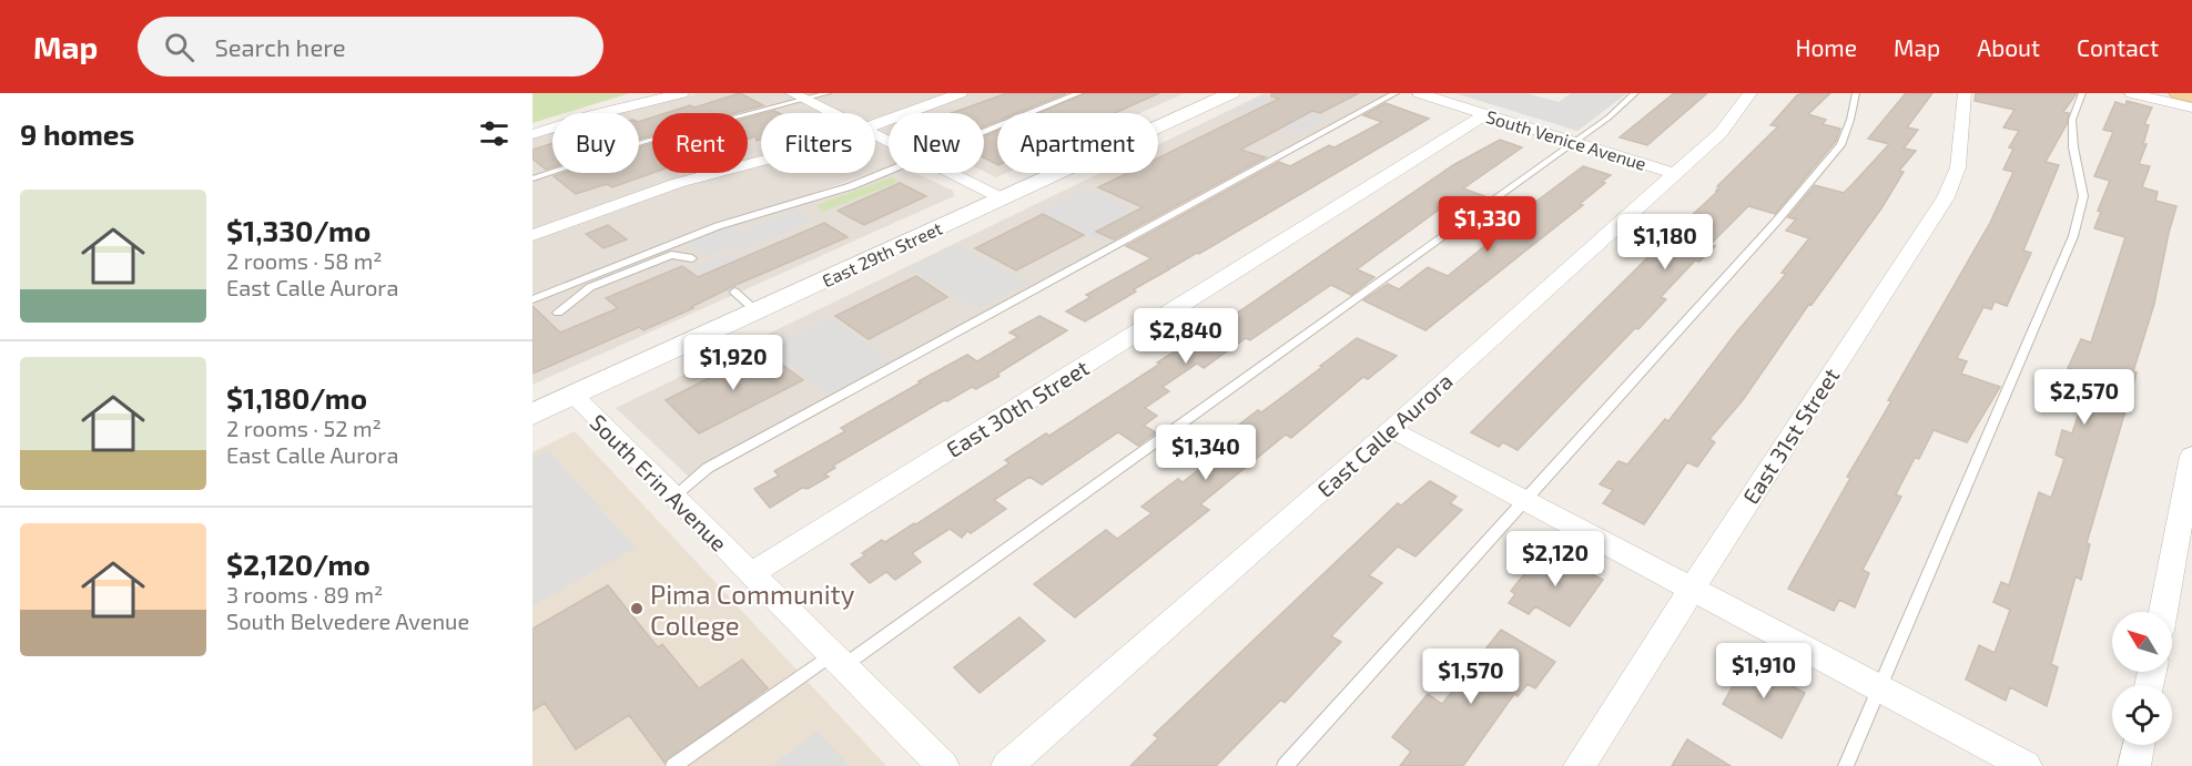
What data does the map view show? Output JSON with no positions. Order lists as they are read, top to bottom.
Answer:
{
  "streets": {
    "street": [
      "South Venice Avenue",
      "East 29th Street",
      "East 30th Street",
      "East Calle Aurora",
      "East 31st Street",
      "South Erin Avenue"
    ]
  },
  "crossings": [
    ["South Venice Avenue", "East 30th Street"],
    ["South Venice Avenue", "East Calle Aurora"],
    ["East 29th Street", "South Erin Avenue"],
    ["East 30th Street", "South Erin Avenue"]
  ],
  "places": ["Pima Community College"],
  "north": "top left",
  "page": {
    "header": "Map",
    "search": "Search here",
    "nav": [
      "Home",
      "Map",
      "About",
      "Contact"
    ],
    "heading": "9 homes",
    "chip": [
      "Buy",
      "Rent",
      "Filters",
      "New",
      "Apartment"
    ],
    "list": [
      {
        "name": "$1,330/mo",
        "note": "2 rooms · 58 m² · East Calle Aurora"
      },
      {
        "name": "$1,180/mo",
        "note": "2 rooms · 52 m² · East Calle Aurora"
      },
      {
        "name": "$2,120/mo",
        "note": "3 rooms · 89 m² · South Belvedere Avenue"
      }
    ],
    "price": [
      "$1,330",
      "$1,180",
      "$2,840",
      "$1,920",
      "$2,570",
      "$1,340",
      "$2,120",
      "$1,910",
      "$1,570"
    ]
  }
}
